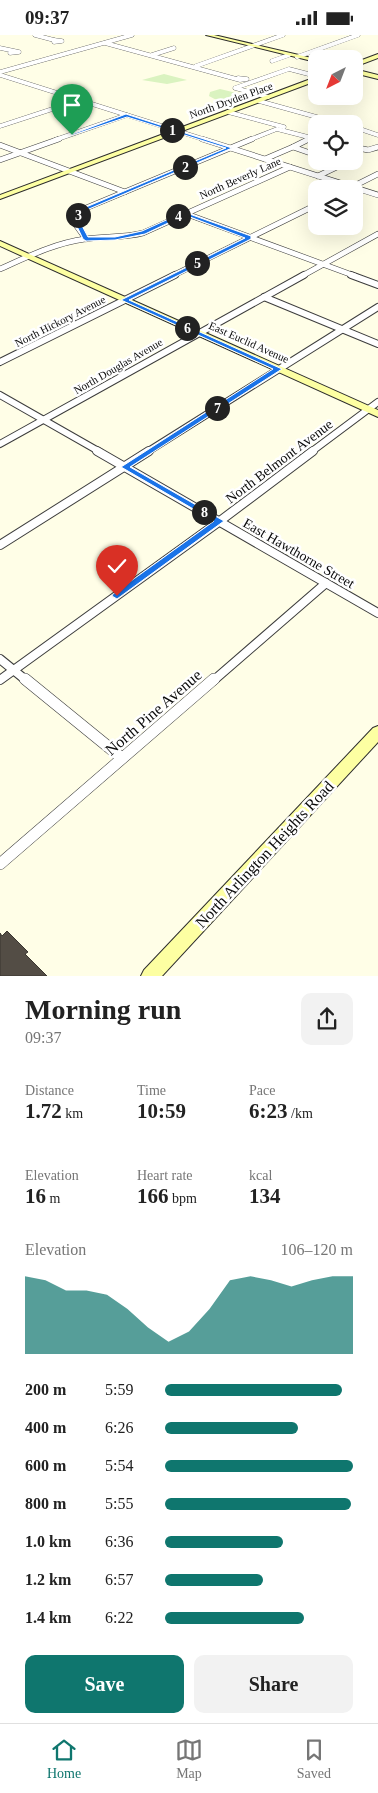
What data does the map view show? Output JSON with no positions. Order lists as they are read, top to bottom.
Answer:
{
  "streets": {
    "street": [
      "North Dryden Place",
      "North Beverly Lane",
      "North Hickory Avenue",
      "East Euclid Avenue",
      "North Douglas Avenue",
      "North Belmont Avenue",
      "East Hawthorne Street",
      "North Pine Avenue",
      "North Arlington Heights Road"
    ]
  },
  "crossings": [
    ["North Beverly Lane", "East Euclid Avenue"],
    ["North Hickory Avenue", "East Euclid Avenue"],
    ["East Euclid Avenue", "North Douglas Avenue"],
    ["East Euclid Avenue", "North Belmont Avenue"],
    ["North Douglas Avenue", "East Hawthorne Street"],
    ["North Belmont Avenue", "East Hawthorne Street"],
    ["East Hawthorne Street", "North Pine Avenue"]
  ],
  "north": "bottom left",
  "page": {
    "status": "09:37",
    "pins": [
      "1",
      "2",
      "3",
      "4",
      "5",
      "6",
      "7",
      "8"
    ],
    "heading": ["Morning run", "09:37"],
    "stats": [
      ["Distance", "1.72 km"],
      ["Time", "10:59"],
      ["Pace", "6:23 /km"],
      ["Elevation", "16 m"],
      ["Heart rate", "166 bpm"],
      ["kcal", "134"]
    ],
    "chart": ["Elevation", "106–120 m"],
    "list": [
      {
        "name": "200 m",
        "note": "5:59"
      },
      {
        "name": "400 m",
        "note": "6:26"
      },
      {
        "name": "600 m",
        "note": "5:54"
      },
      {
        "name": "800 m",
        "note": "5:55"
      },
      {
        "name": "1.0 km",
        "note": "6:36"
      },
      {
        "name": "1.2 km",
        "note": "6:57"
      },
      {
        "name": "1.4 km",
        "note": "6:22"
      }
    ],
    "buttons": ["Save", "Share"],
    "tabs": ["Home", "Map", "Saved"]
  }
}
